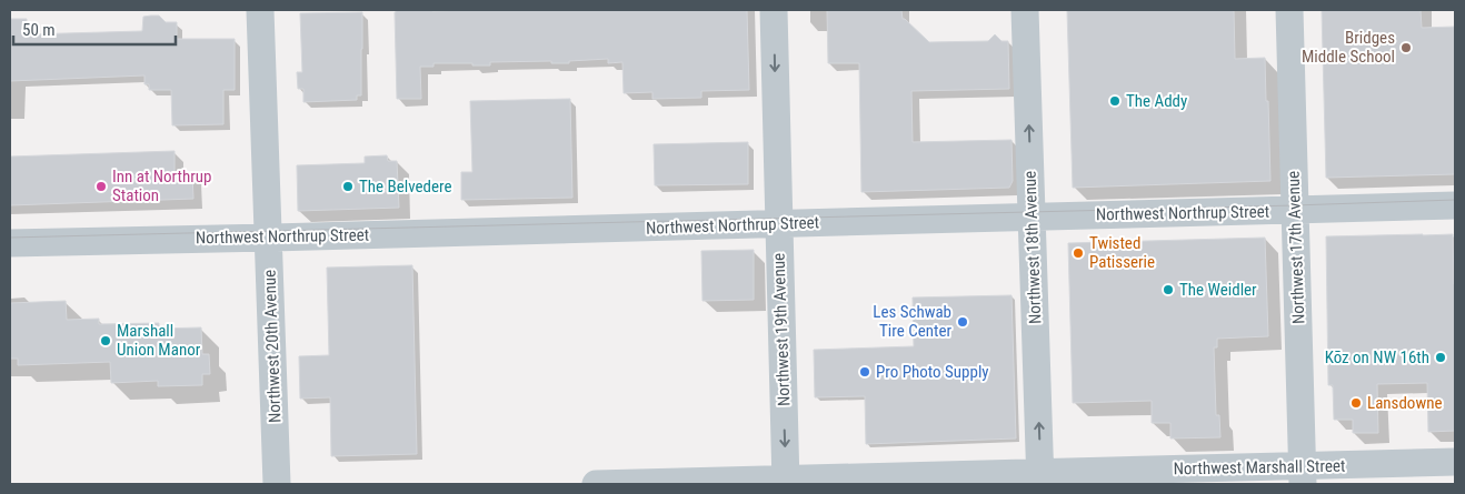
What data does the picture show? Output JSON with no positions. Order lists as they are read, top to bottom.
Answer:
{
  "streets": {
    "street": [
      "Northwest Northrup Street",
      "Northwest 18th Avenue",
      "Northwest 17th Avenue",
      "Northwest 19th Avenue",
      "Northwest 20th Avenue",
      "Northwest Marshall Street"
    ]
  },
  "crossings": [
    ["Northwest Northrup Street", "Northwest 18th Avenue"],
    ["Northwest Northrup Street", "Northwest 17th Avenue"],
    ["Northwest Northrup Street", "Northwest 19th Avenue"],
    ["Northwest Northrup Street", "Northwest 20th Avenue"],
    ["Northwest 18th Avenue", "Northwest Marshall Street"],
    ["Northwest 17th Avenue", "Northwest Marshall Street"],
    ["Northwest 19th Avenue", "Northwest Marshall Street"]
  ],
  "one_way": ["Northwest 18th Avenue", "Northwest 19th Avenue"],
  "places": [
    "Bridges Middle School",
    "The Addy",
    "Inn at Northrup Station",
    "The Belvedere",
    "Twisted Patisserie",
    "The Weidler",
    "Les Schwab Tire Center",
    "Marshall Union Manor",
    "Kōz on NW 16th",
    "Pro Photo Supply",
    "Lansdowne"
  ],
  "scale_bar": "50 m"
}
